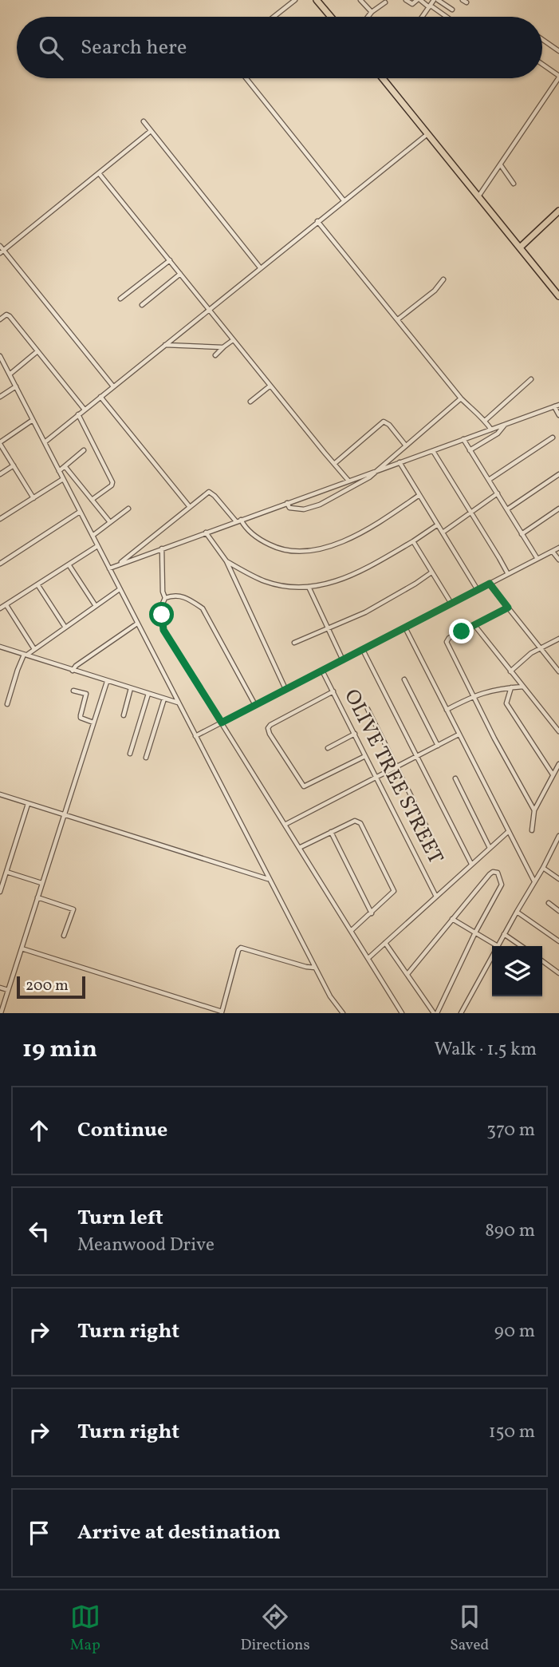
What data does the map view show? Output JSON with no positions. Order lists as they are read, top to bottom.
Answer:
{
  "streets": {
    "street": ["OLIVE TREE STREET"]
  },
  "scale_bar": "200 m",
  "page": {
    "search": "Search here",
    "scale": "200 m",
    "heading": ["19 min", "Walk · 1.5 km"],
    "list": [
      ["Continue", "370 m"],
      ["Turn left", "Meanwood Drive", "890 m"],
      ["Turn right", "90 m"],
      ["Turn right", "150 m"],
      "Arrive at destination"
    ],
    "nav": ["Map", "Directions", "Saved"]
  }
}
